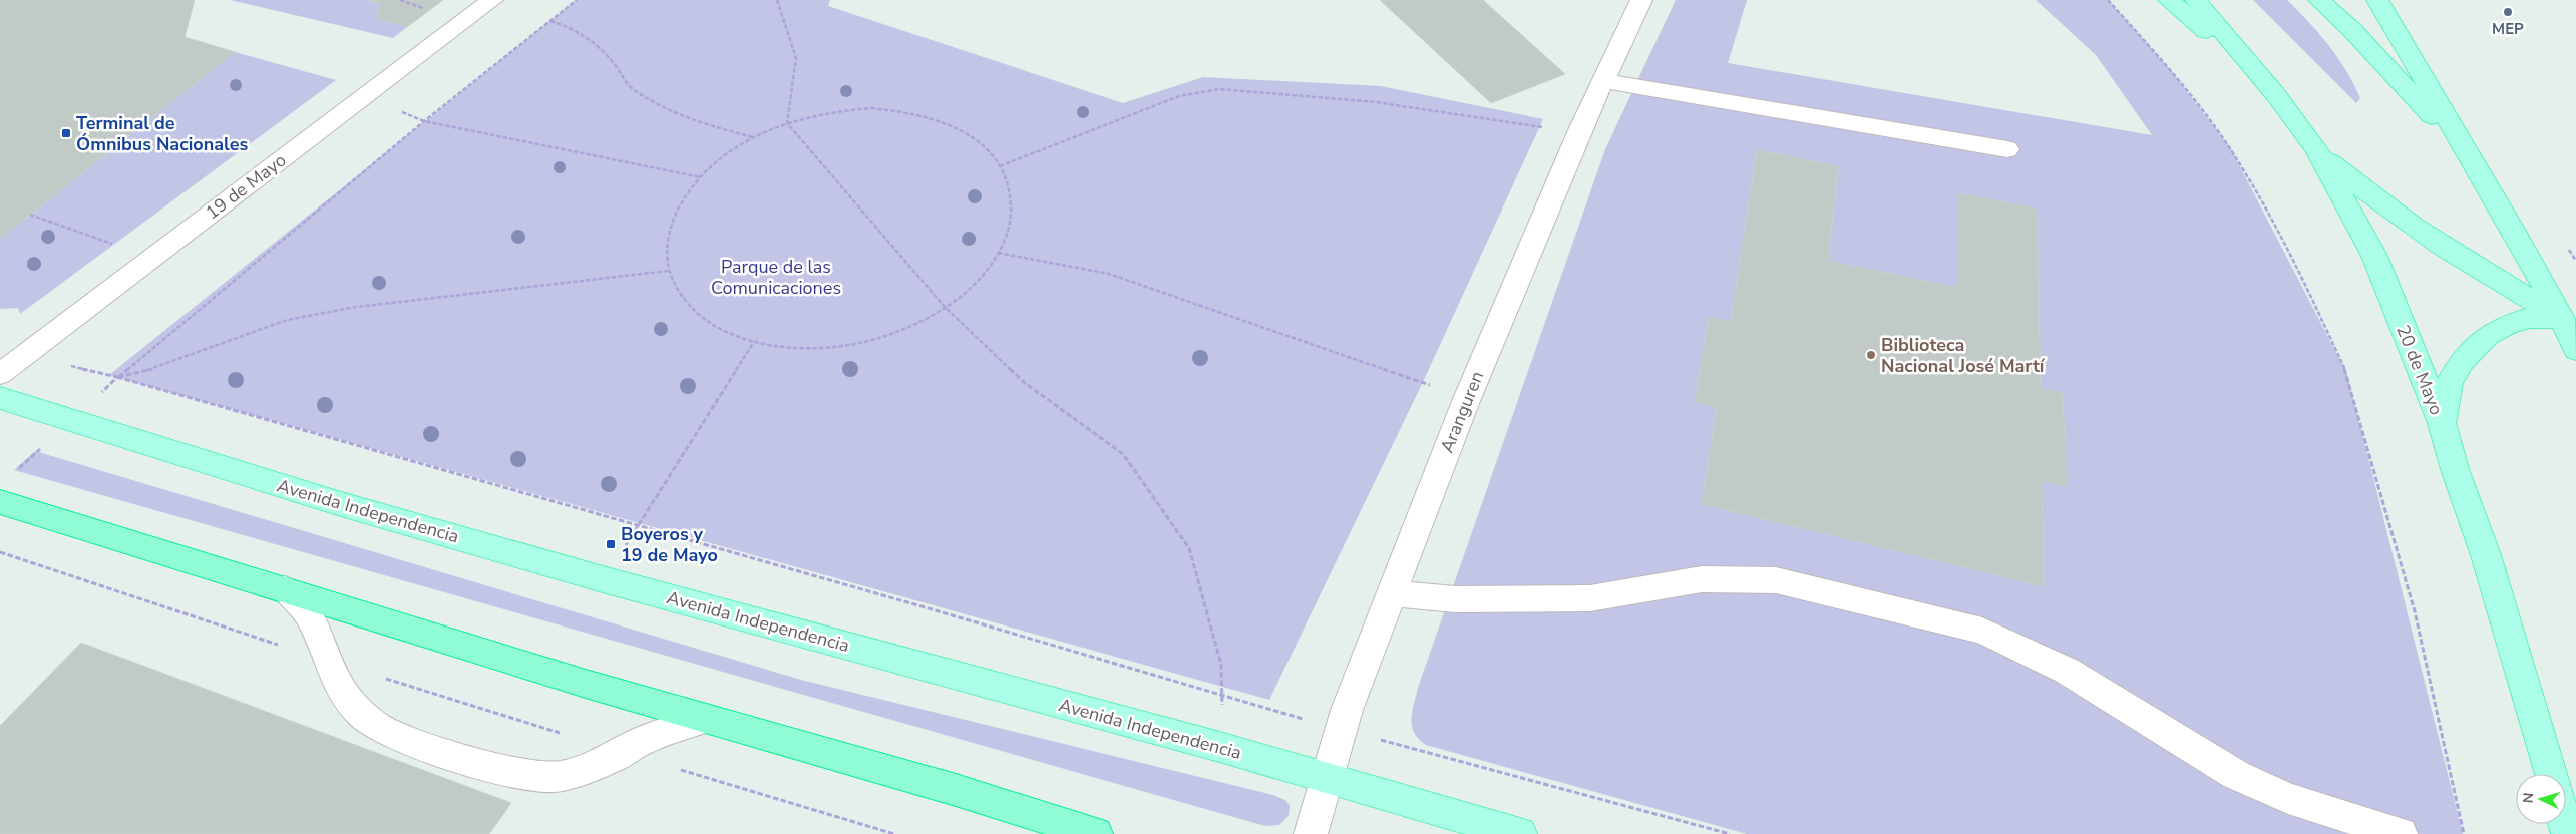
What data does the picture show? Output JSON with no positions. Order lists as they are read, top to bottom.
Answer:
{
  "streets": {
    "main road": ["20 de Mayo", "Avenida Independencia"],
    "street": ["19 de Mayo", "Aranguren"]
  },
  "crossings": [
    ["Aranguren", "Avenida Independencia"]
  ],
  "parks": ["Parque de las Comunicaciones"],
  "places": {
    "other": ["MEP", "Biblioteca Nacional José Martí"],
    "transit": ["Terminal de Ómnibus Nacionales", "Boyeros y 19 de Mayo"]
  },
  "north": "left"
}
